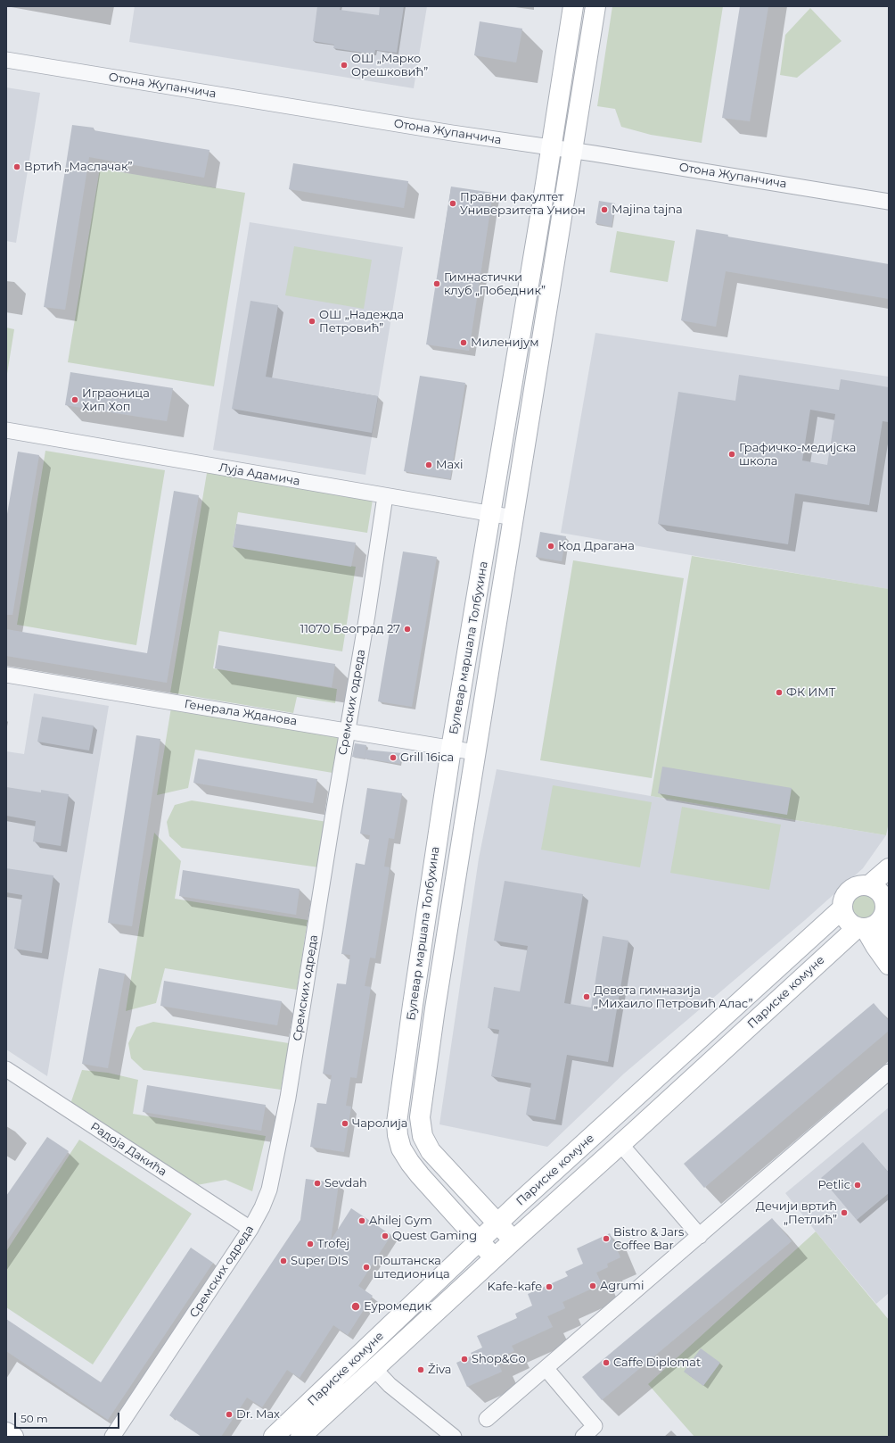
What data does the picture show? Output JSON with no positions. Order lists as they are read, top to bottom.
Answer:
{
  "streets": {
    "street": [
      "Отона Жупанчича",
      "Луја Адамича",
      "Булевар маршала Толбухина",
      "Сремских одреда",
      "Генерала Жданова",
      "Париске комуне",
      "Радоја Дакића"
    ]
  },
  "crossings": [
    ["Отона Жупанчича", "Булевар маршала Толбухина"],
    ["Луја Адамича", "Булевар маршала Толбухина"],
    ["Луја Адамича", "Сремских одреда"],
    ["Булевар маршала Толбухина", "Генерала Жданова"],
    ["Булевар маршала Толбухина", "Париске комуне"],
    ["Сремских одреда", "Генерала Жданова"],
    ["Сремских одреда", "Радоја Дакића"]
  ],
  "places": [
    "ОШ „Марко Орешковић”",
    "Вртић „Маслачак”",
    "Правни факултет Универзитета Унион",
    "Majina tajna",
    "Гимнастички клуб „Победник”",
    "ОШ „Надежда Петровић”",
    "Миленијум",
    "Играоница Хип Хоп",
    "Графичко-медијска школа",
    "Maxi",
    "Код Драгана",
    "11070 Београд 27",
    "ФК ИМТ",
    "Grill 16ica",
    "Девета гимназија „Михаило Петровић Алас”",
    "Чаролија",
    "Sevdah",
    "Petlic",
    "Дечији вртић „Петлић”",
    "Ahilej Gym",
    "Quest Gaming",
    "Bistro & Jars Coffee Bar",
    "Trofej",
    "Super DIS",
    "Поштанска штедионица",
    "Agrumi",
    "Kafe-kafe",
    "Еуромедик",
    "Shop&Go",
    "Caffe Diplomat",
    "Živa",
    "Dr. Max"
  ],
  "scale_bar": "50 m"
}
